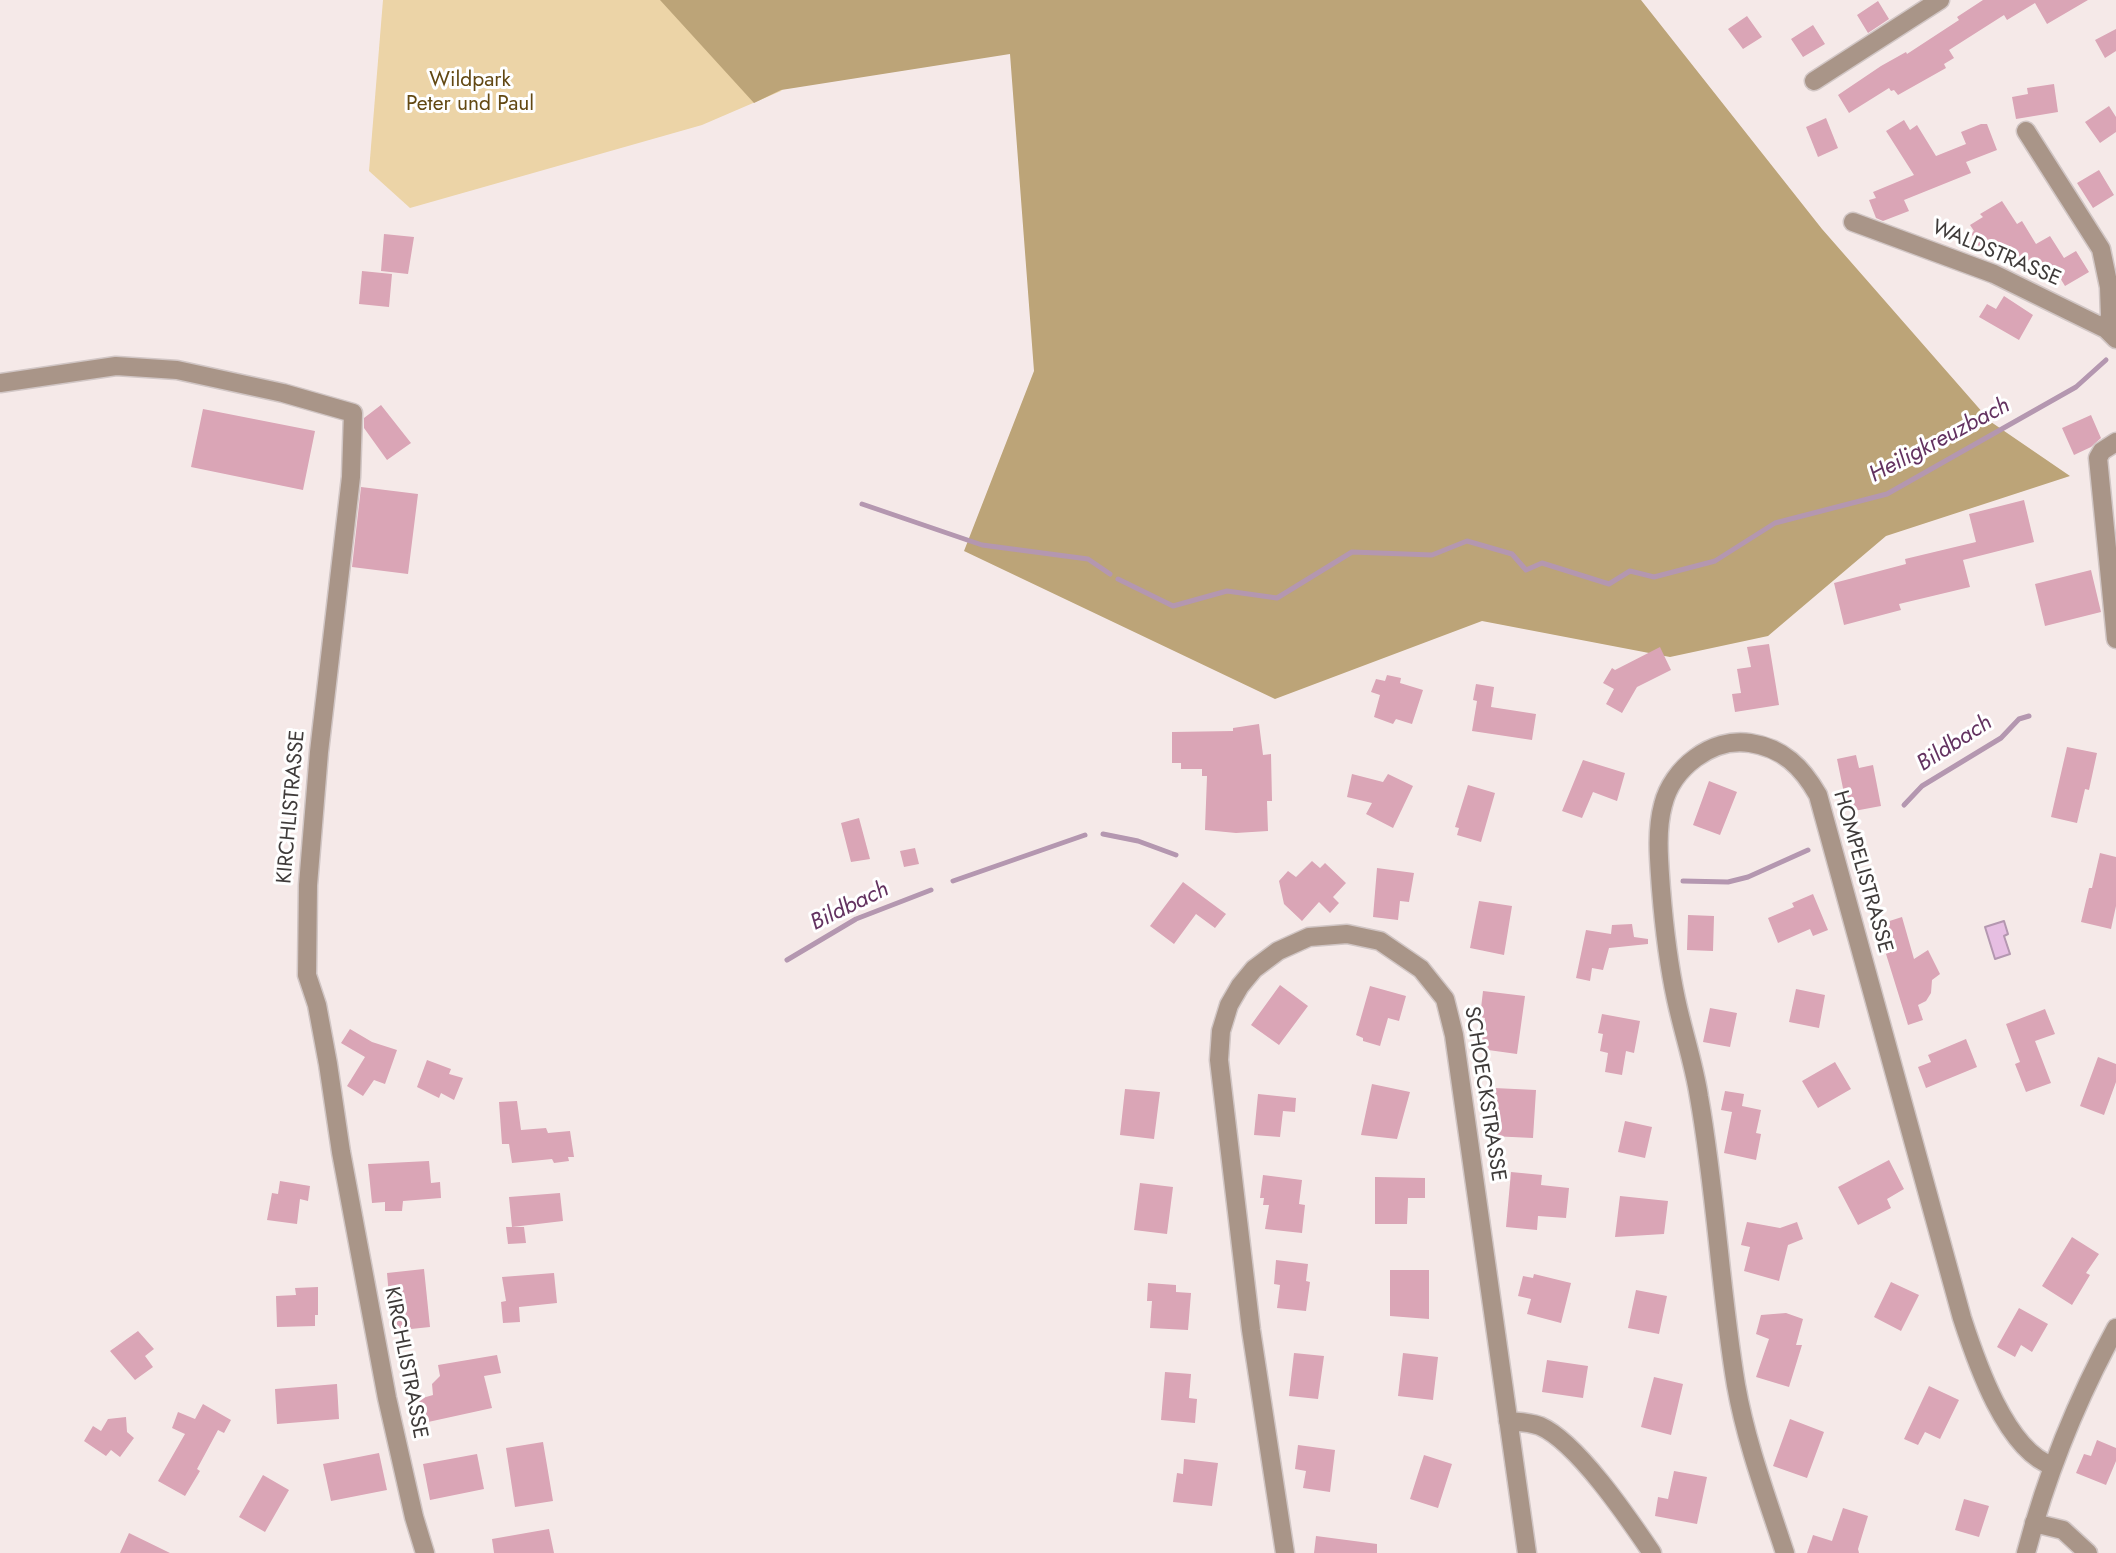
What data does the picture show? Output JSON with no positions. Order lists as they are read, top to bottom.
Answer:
{
  "streets": {
    "street": [
      "WALDSTRASSE",
      "KIRCHLISTRASSE",
      "HOMPELISTRASSE",
      "SCHOECKSTRASSE"
    ]
  },
  "water": ["Heiligkreuzbach", "Bildbach"],
  "parks": ["Wildpark Peter und Paul"]
}
